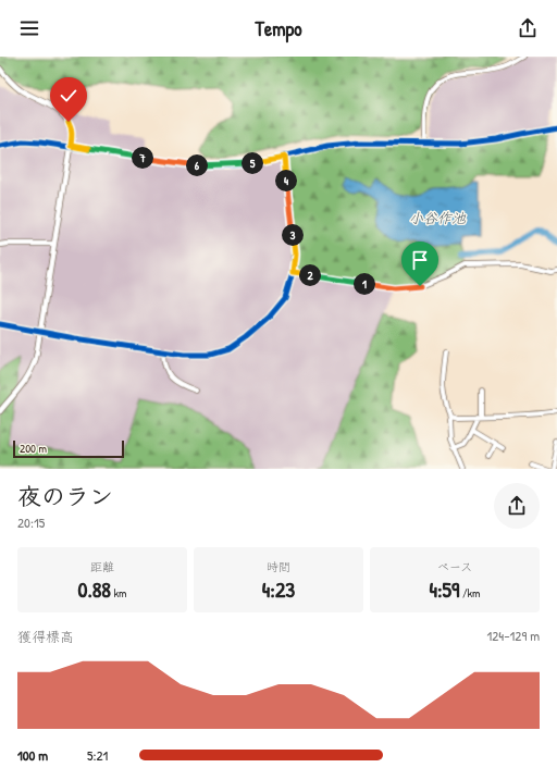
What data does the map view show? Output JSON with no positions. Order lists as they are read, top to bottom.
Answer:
{
  "water": ["小谷作池"],
  "scale_bar": "200 m",
  "page": {
    "header": "Tempo",
    "pins": [
      "7",
      "5",
      "6",
      "4",
      "3",
      "2",
      "1"
    ],
    "scale": "200 m",
    "heading": ["夜のラン", "20:15"],
    "stats": [
      ["距離", "0.88 km"],
      ["時間", "4:23"],
      ["ペース", "4:59 /km"]
    ],
    "chart": ["獲得標高", "124–129 m"],
    "list": [
      {
        "name": "100 m",
        "note": "5:21"
      }
    ]
  }
}
